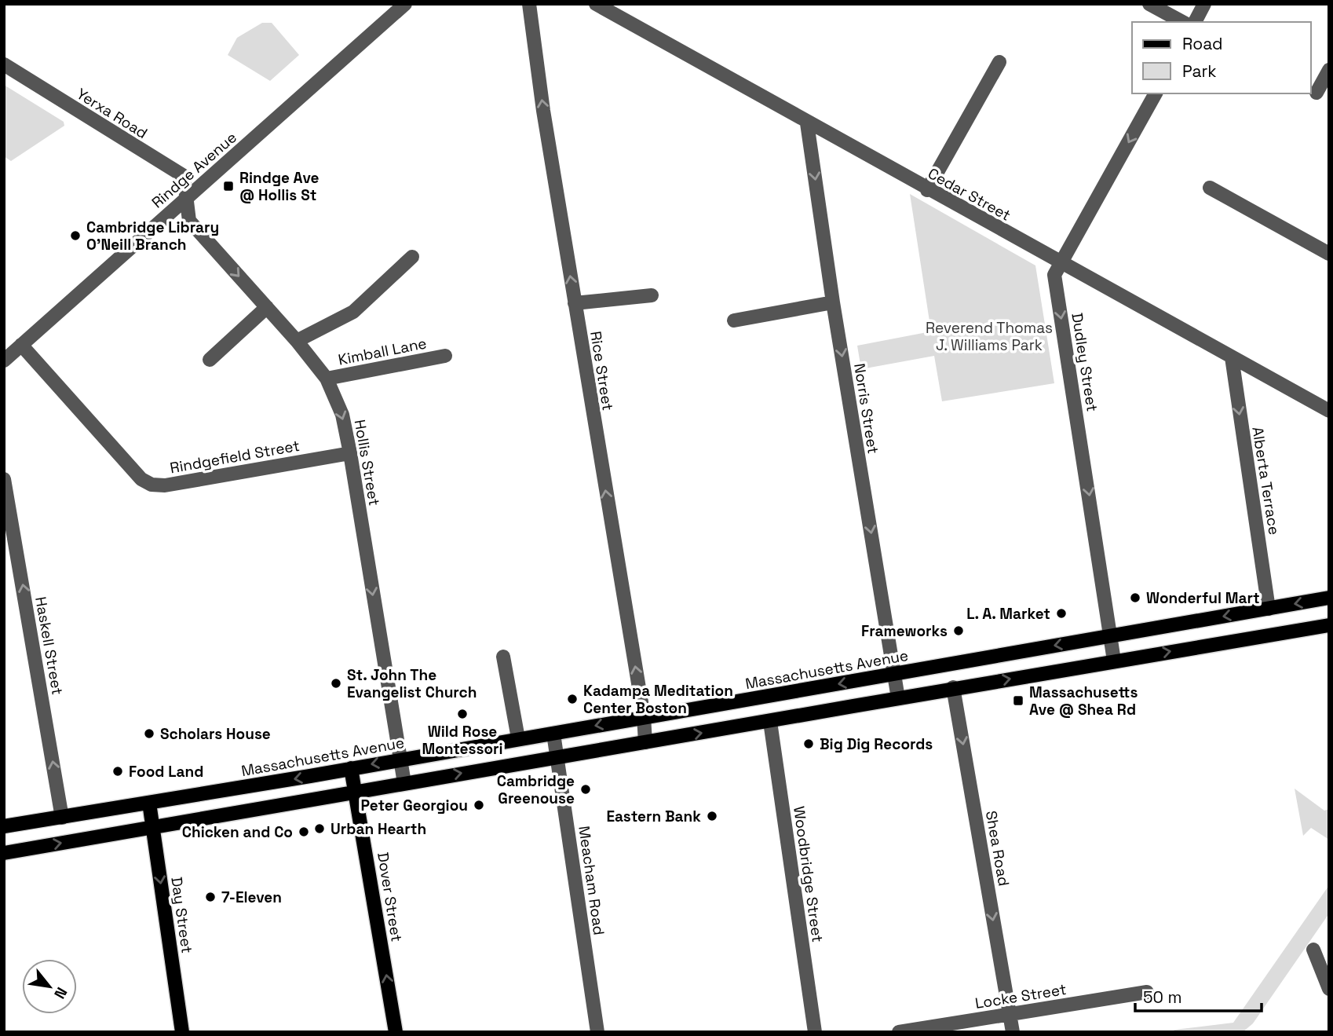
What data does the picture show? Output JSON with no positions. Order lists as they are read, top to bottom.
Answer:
{
  "streets": {
    "main road": ["Massachusetts Avenue", "Dover Street", "Day Street"],
    "street": [
      "Yerxa Road",
      "Rindge Avenue",
      "Cedar Street",
      "Kimball Lane",
      "Dudley Street",
      "Rice Street",
      "Norris Street",
      "Rindgefield Street",
      "Hollis Street",
      "Alberta Terrace",
      "Haskell Street",
      "Shea Road",
      "Woodbridge Street",
      "Meacham Road",
      "Locke Street"
    ]
  },
  "crossings": [
    ["Yerxa Road", "Rindge Avenue"],
    ["Yerxa Road", "Hollis Street"],
    ["Rindge Avenue", "Rindgefield Street"],
    ["Rindge Avenue", "Hollis Street"],
    ["Cedar Street", "Dudley Street"],
    ["Cedar Street", "Norris Street"],
    ["Cedar Street", "Alberta Terrace"],
    ["Kimball Lane", "Hollis Street"],
    ["Dudley Street", "Massachusetts Avenue"],
    ["Rice Street", "Massachusetts Avenue"],
    ["Norris Street", "Massachusetts Avenue"],
    ["Rindgefield Street", "Hollis Street"],
    ["Hollis Street", "Massachusetts Avenue"],
    ["Alberta Terrace", "Massachusetts Avenue"],
    ["Haskell Street", "Massachusetts Avenue"],
    ["Massachusetts Avenue", "Meacham Road"],
    ["Massachusetts Avenue", "Dover Street"],
    ["Massachusetts Avenue", "Day Street"],
    ["Shea Road", "Locke Street"]
  ],
  "one_way": [
    "Dudley Street",
    "Rice Street",
    "Norris Street",
    "Hollis Street",
    "Alberta Terrace",
    "Haskell Street",
    "Shea Road",
    "Dover Street",
    "Day Street"
  ],
  "parks": ["Reverend Thomas J. Williams Park"],
  "places": {
    "transit": ["Rindge Ave @ Hollis St", "Massachusetts Ave @ Shea Rd"],
    "other": [
      "Cambridge Library O'Neill Branch",
      "Wonderful Mart",
      "L. A. Market",
      "Frameworks",
      "St. John The Evangelist Church",
      "Kadampa Meditation Center Boston",
      "Wild Rose Montessori",
      "Scholars House",
      "Big Dig Records",
      "Food Land",
      "Cambridge Greenouse",
      "Peter Georgiou",
      "Eastern Bank",
      "Urban Hearth",
      "Chicken and Co",
      "7-Eleven"
    ]
  },
  "legend": ["Road", "Park"],
  "scale_bar": "50 m",
  "north": "bottom right"
}
